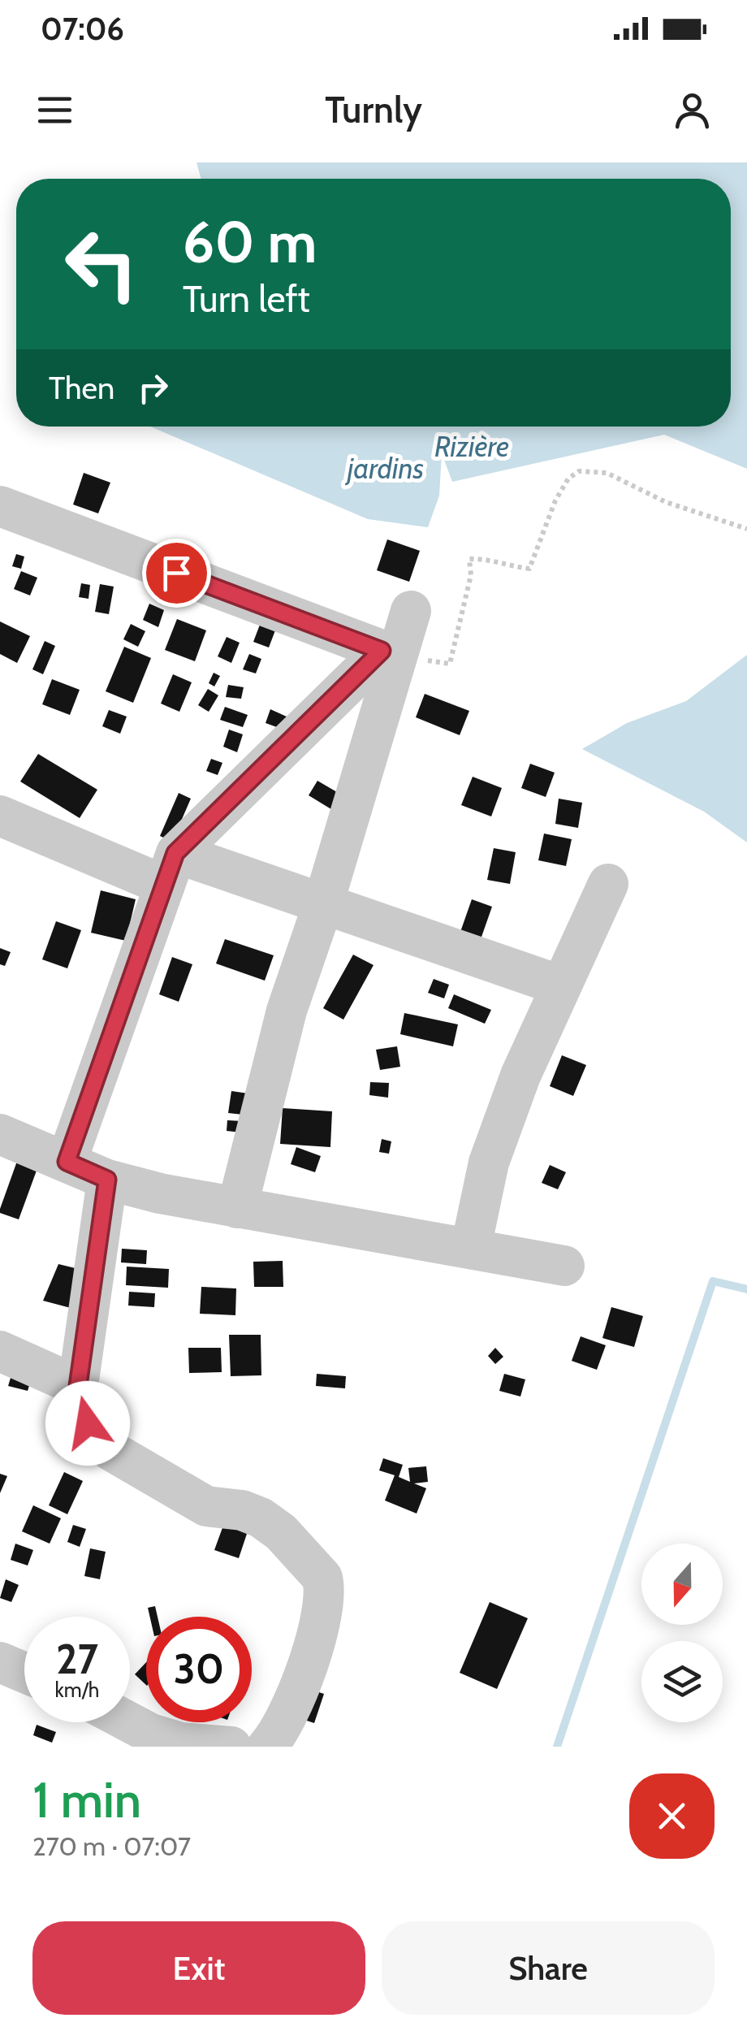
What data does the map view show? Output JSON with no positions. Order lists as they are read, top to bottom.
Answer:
{
  "water": ["Rizière", "jardins"],
  "north": "bottom",
  "page": {
    "status": "07:06",
    "header": "Turnly",
    "turn": ["60 m", "Turn left"],
    "then": "Then",
    "speed": "27 km/h",
    "limit": "30",
    "heading": ["1 min", "270 m · 07:07"],
    "buttons": ["Exit", "Share"]
  }
}
